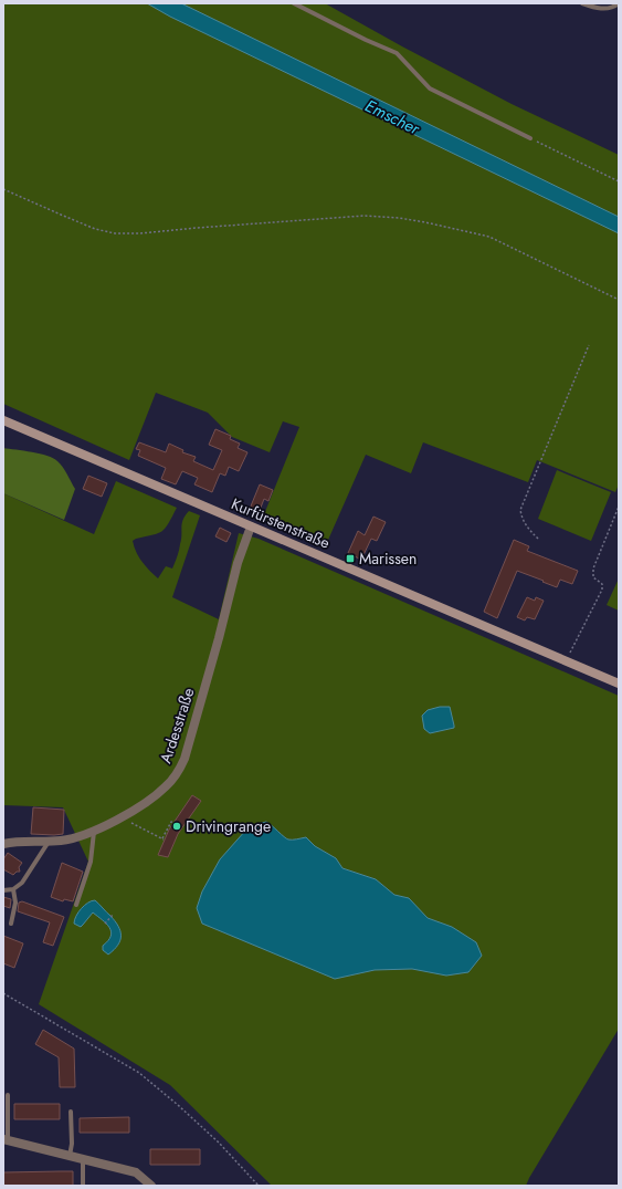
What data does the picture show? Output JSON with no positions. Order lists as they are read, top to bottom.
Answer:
{
  "streets": {
    "main road": ["Kurfürstenstraße"],
    "street": ["Ardesstraße"]
  },
  "crossings": [
    ["Kurfürstenstraße", "Ardesstraße"]
  ],
  "water": ["Emscher"],
  "places": {
    "transit": ["Marissen"],
    "other": ["Drivingrange"]
  }
}
